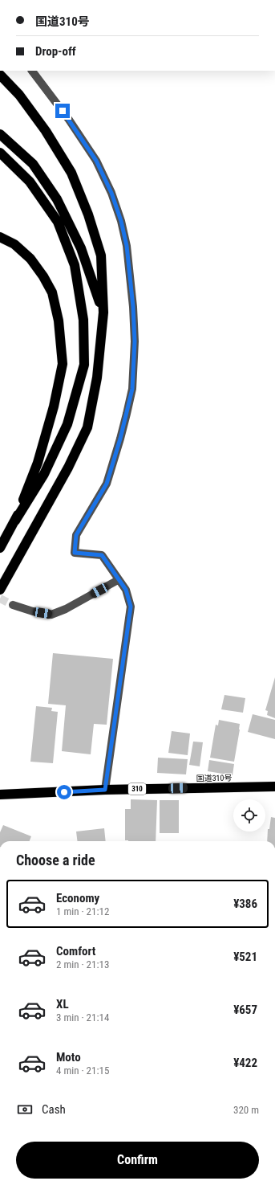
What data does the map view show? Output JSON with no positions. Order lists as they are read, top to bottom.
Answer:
{
  "streets": {
    "highway": ["国道310号", "310"]
  },
  "page": {
    "banner": ["国道310号", "Drop-off"],
    "heading": "Choose a ride",
    "list": [
      {
        "name": "Economy",
        "note": "1 min · 21:12",
        "value": "¥386"
      },
      {
        "name": "Comfort",
        "note": "2 min · 21:13",
        "value": "¥521"
      },
      {
        "name": "XL",
        "note": "3 min · 21:14",
        "value": "¥657"
      },
      {
        "name": "Moto",
        "note": "4 min · 21:15",
        "value": "¥422"
      }
    ],
    "pay": ["Cash", "320 m"],
    "buttons": "Confirm"
  }
}
